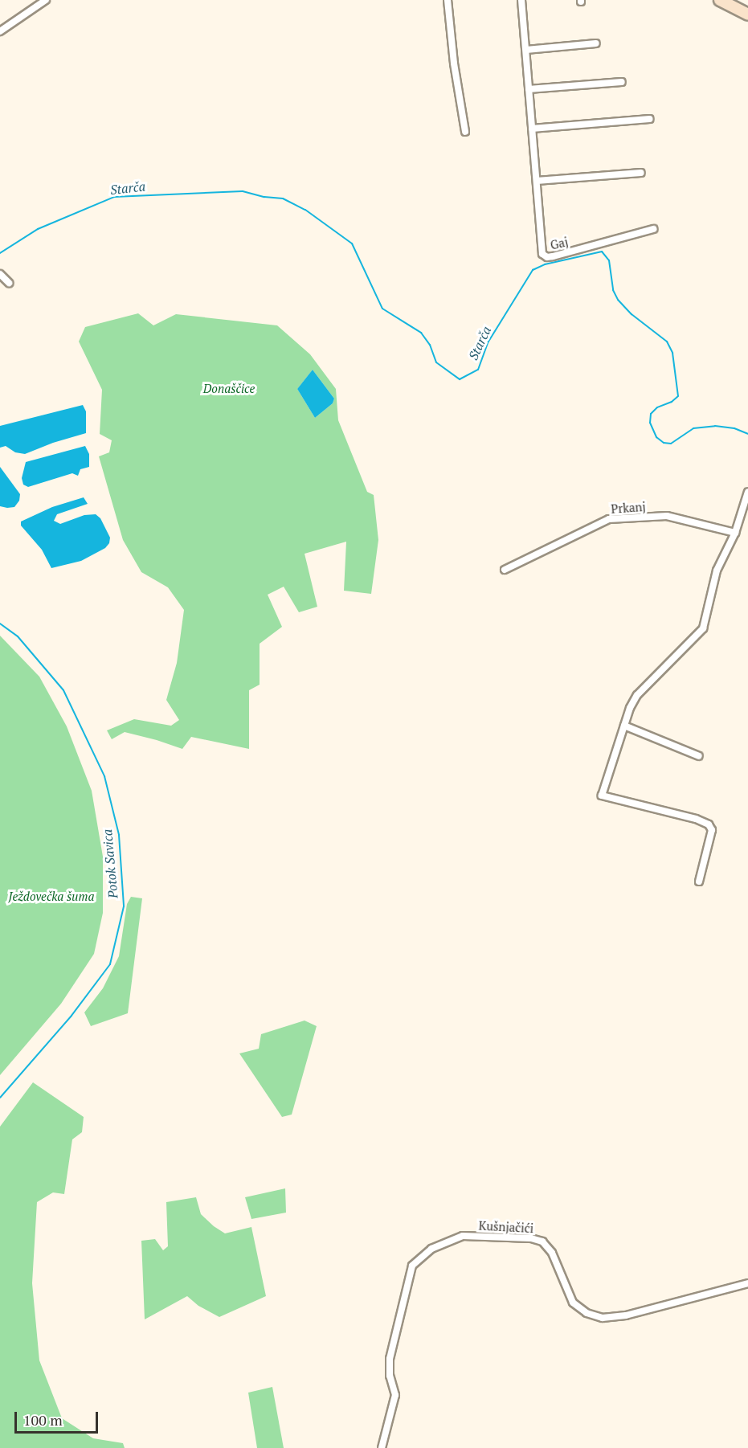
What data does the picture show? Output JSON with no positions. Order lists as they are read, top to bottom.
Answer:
{
  "streets": {
    "street": ["Gaj", "Prkanj", "Kušnjačići"]
  },
  "water": ["Starča", "Potok Savica"],
  "parks": ["Donaščice", "Ježdovečka šuma"],
  "scale_bar": "100 m"
}
